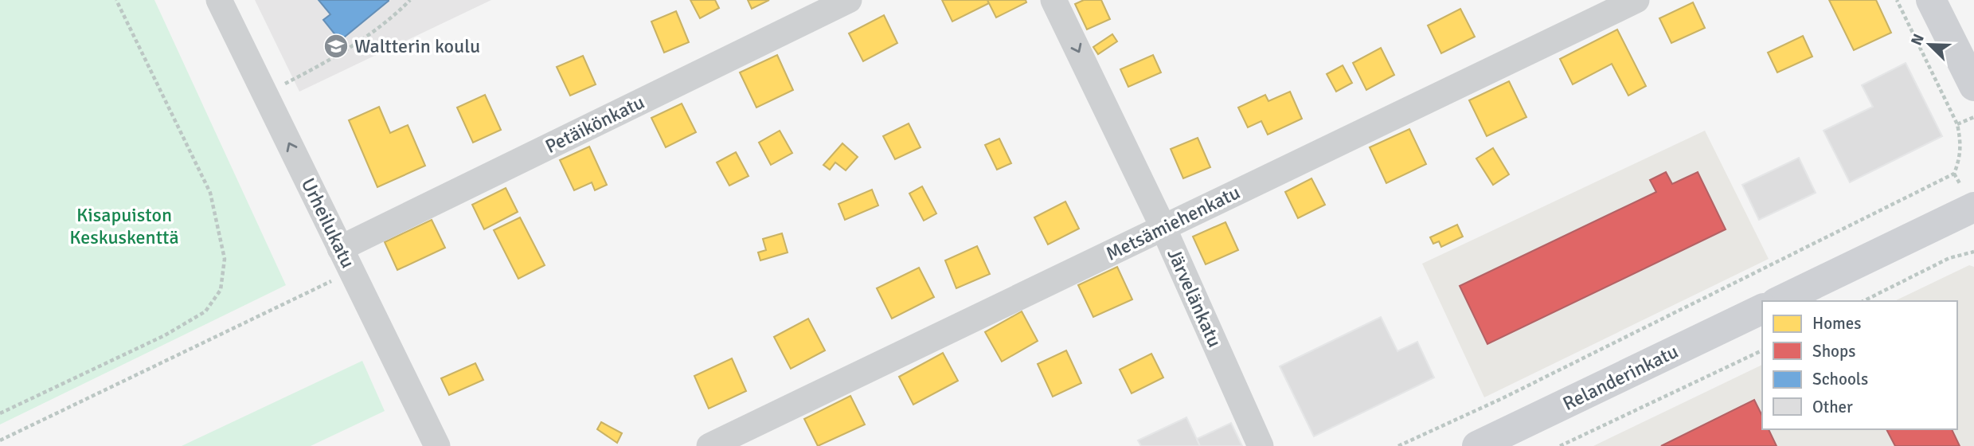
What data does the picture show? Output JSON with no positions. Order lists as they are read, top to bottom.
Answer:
{
  "streets": {
    "main road": ["Relanderinkatu"],
    "street": [
      "Petäikönkatu",
      "Urheilukatu",
      "Metsämiehenkatu",
      "Järvelänkatu"
    ]
  },
  "crossings": [
    ["Petäikönkatu", "Urheilukatu"],
    ["Metsämiehenkatu", "Järvelänkatu"]
  ],
  "one_way": ["Urheilukatu", "Järvelänkatu"],
  "parks": ["Kisapuiston Keskuskenttä"],
  "places": {
    "school or university": ["Waltterin koulu"]
  },
  "legend": [
    "Homes",
    "Shops",
    "Schools",
    "Other"
  ],
  "north": "top left"
}
